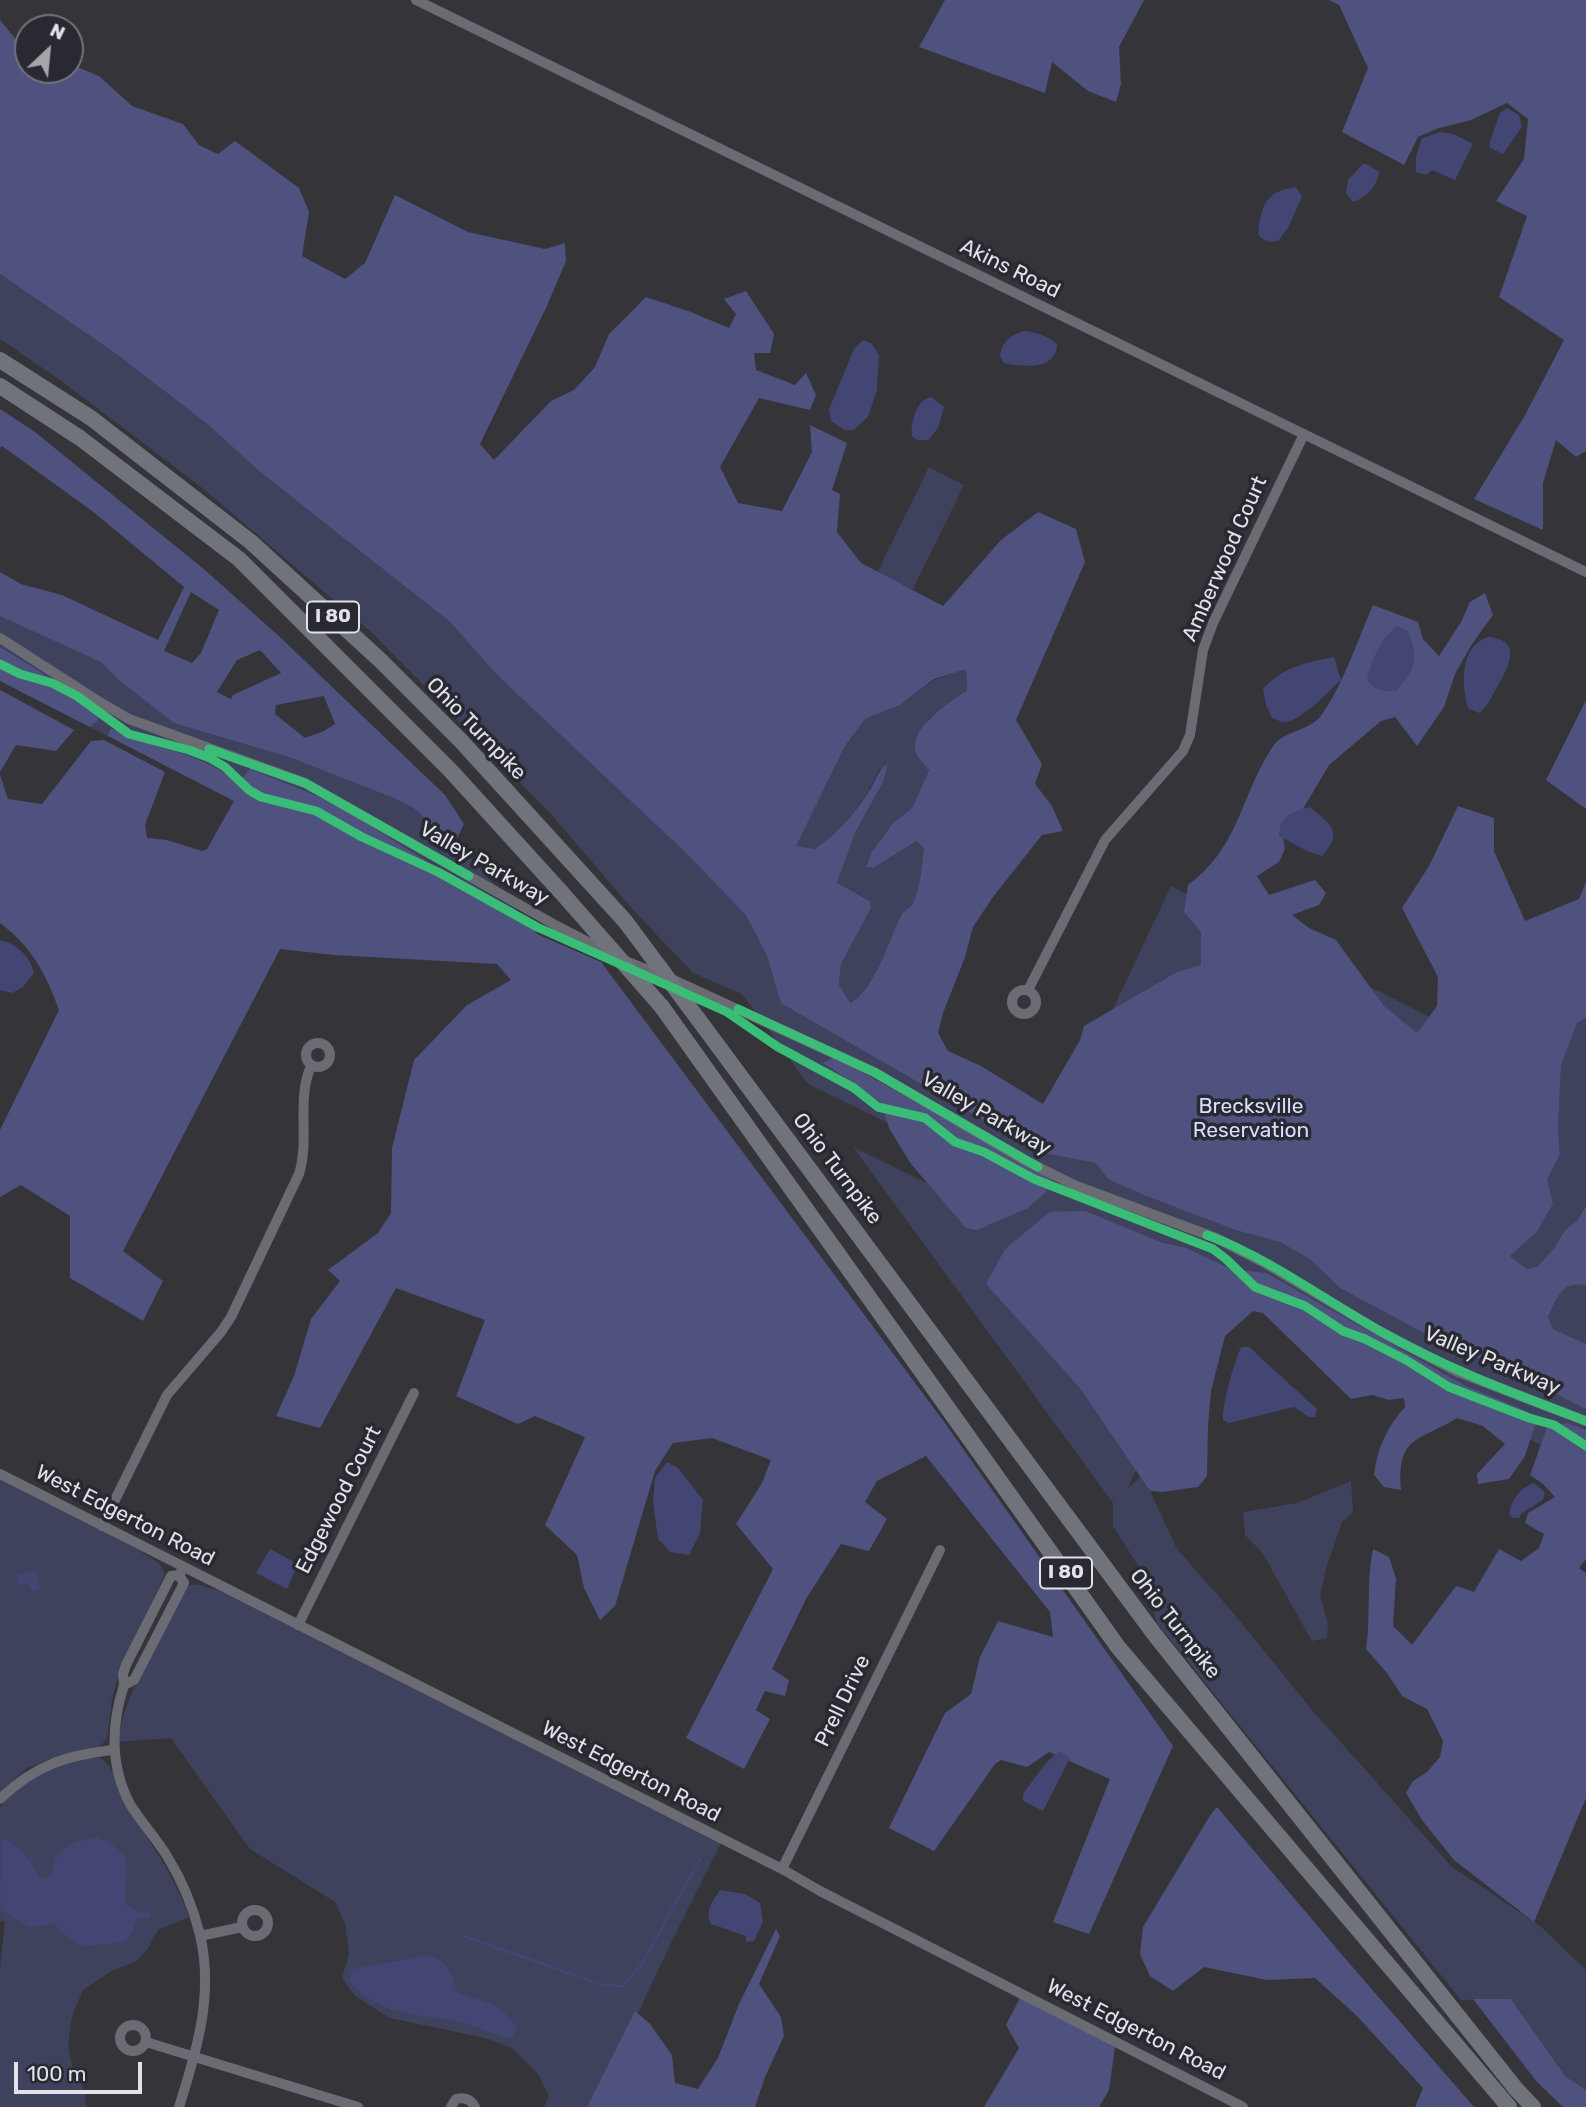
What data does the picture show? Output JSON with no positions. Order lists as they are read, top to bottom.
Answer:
{
  "streets": {
    "highway": ["I 80", "Ohio Turnpike"],
    "street": [
      "Akins Road",
      "Amberwood Court",
      "Valley Parkway",
      "Edgewood Court",
      "West Edgerton Road",
      "Prell Drive"
    ]
  },
  "crossings": [
    ["Akins Road", "Amberwood Court"],
    ["Edgewood Court", "West Edgerton Road"],
    ["West Edgerton Road", "Prell Drive"]
  ],
  "parks": ["Brecksville Reservation"],
  "scale_bar": "100 m",
  "north": "top right"
}
